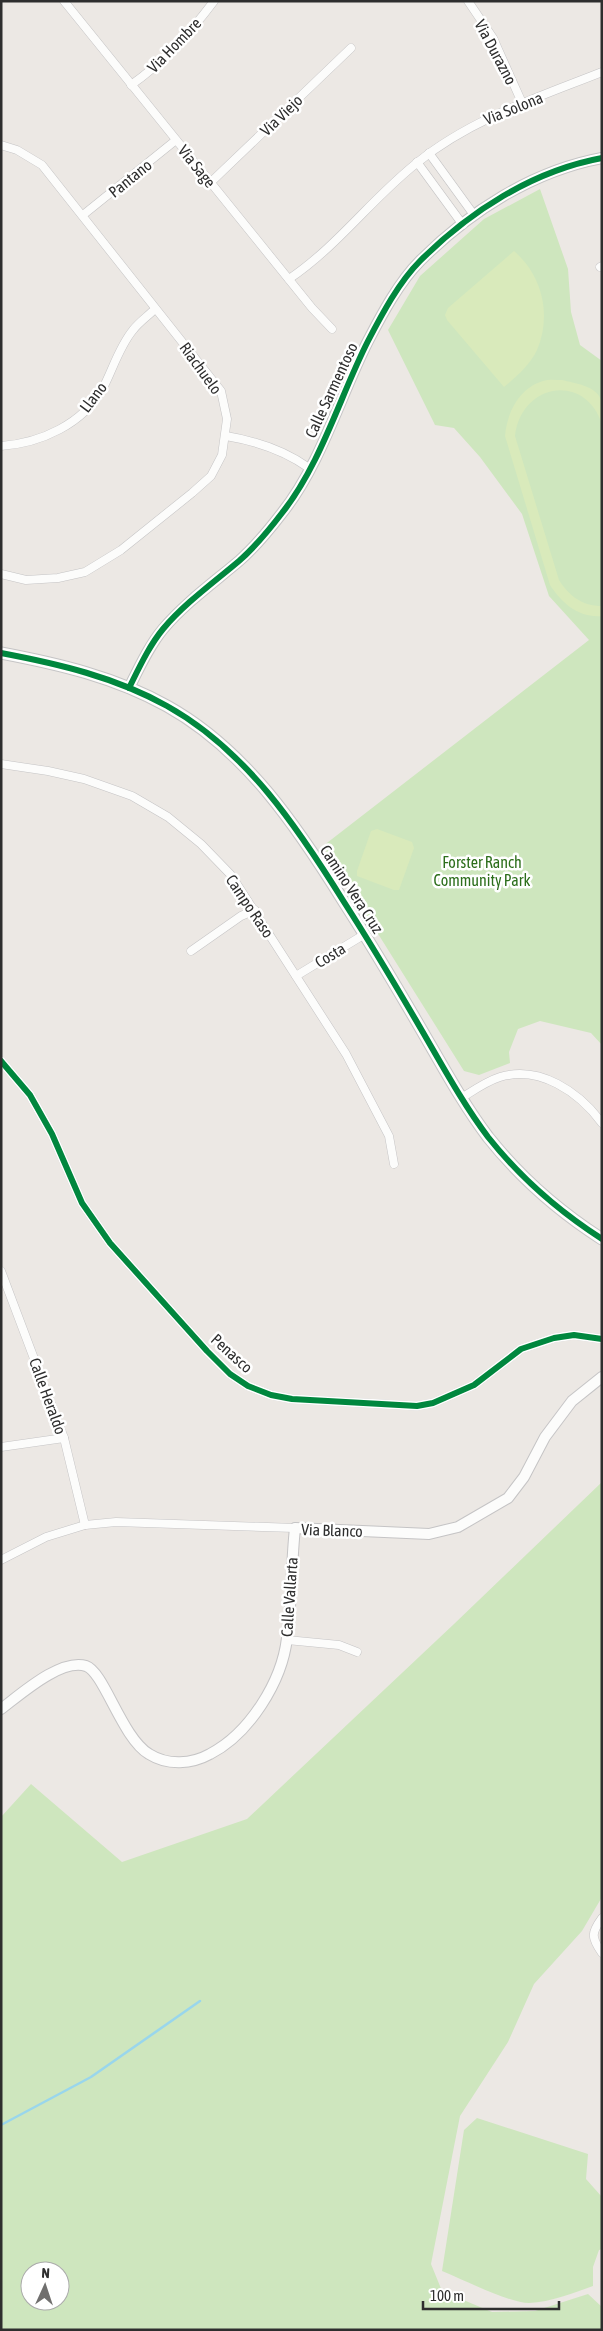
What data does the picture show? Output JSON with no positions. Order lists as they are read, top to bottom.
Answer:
{
  "streets": {
    "main road": ["Camino Vera Cruz"],
    "street": [
      "Via Hombre",
      "Via Durazno",
      "Via Solona",
      "Via Viejo",
      "Via Sage",
      "Pantano",
      "Riachuelo",
      "Calle Sarmentoso",
      "Llano",
      "Campo Raso",
      "Costa",
      "Penasco",
      "Calle Heraldo",
      "Via Blanco",
      "Calle Vallarta"
    ]
  },
  "crossings": [
    ["Via Hombre", "Via Sage"],
    ["Via Durazno", "Via Solona"],
    ["Via Solona", "Via Sage"],
    ["Via Viejo", "Via Sage"],
    ["Via Sage", "Pantano"],
    ["Pantano", "Riachuelo"],
    ["Riachuelo", "Llano"],
    ["Calle Sarmentoso", "Camino Vera Cruz"],
    ["Camino Vera Cruz", "Costa"],
    ["Campo Raso", "Costa"],
    ["Calle Heraldo", "Via Blanco"],
    ["Via Blanco", "Calle Vallarta"]
  ],
  "parks": ["Forster Ranch Community Park"],
  "scale_bar": "100 m",
  "north": "top"
}
